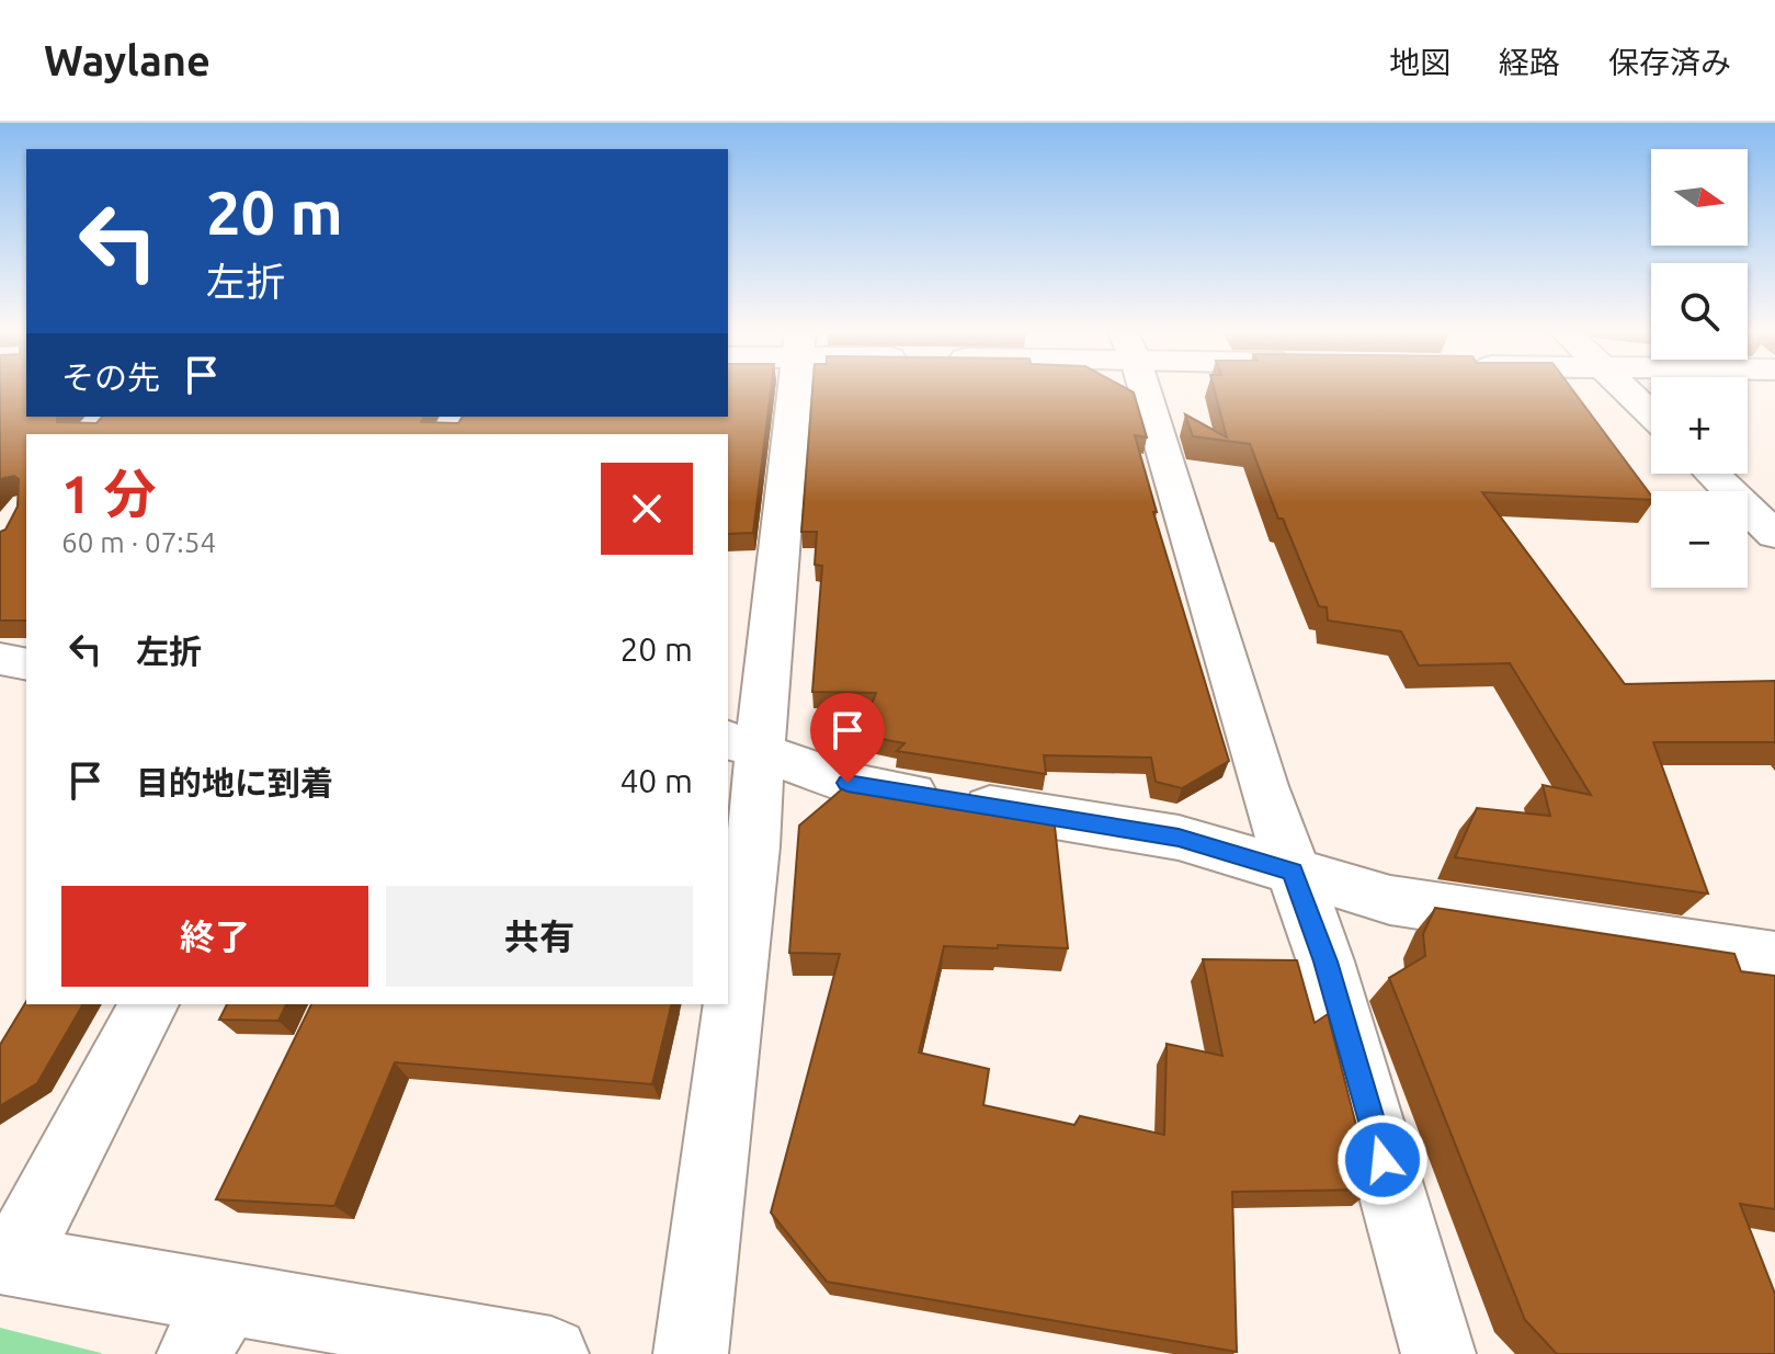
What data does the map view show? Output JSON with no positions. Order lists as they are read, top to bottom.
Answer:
{
  "north": "right",
  "page": {
    "header": "Waylane",
    "nav": ["地図", "経路", "保存済み"],
    "map_buttons": ["+", "−"],
    "turn": ["20 m", "左折"],
    "then": "その先",
    "heading": ["1 分", "60 m · 07:54"],
    "list": [
      {
        "name": "左折",
        "value": "20 m"
      },
      {
        "name": "目的地に到着",
        "value": "40 m"
      }
    ],
    "buttons": ["終了", "共有"]
  }
}
